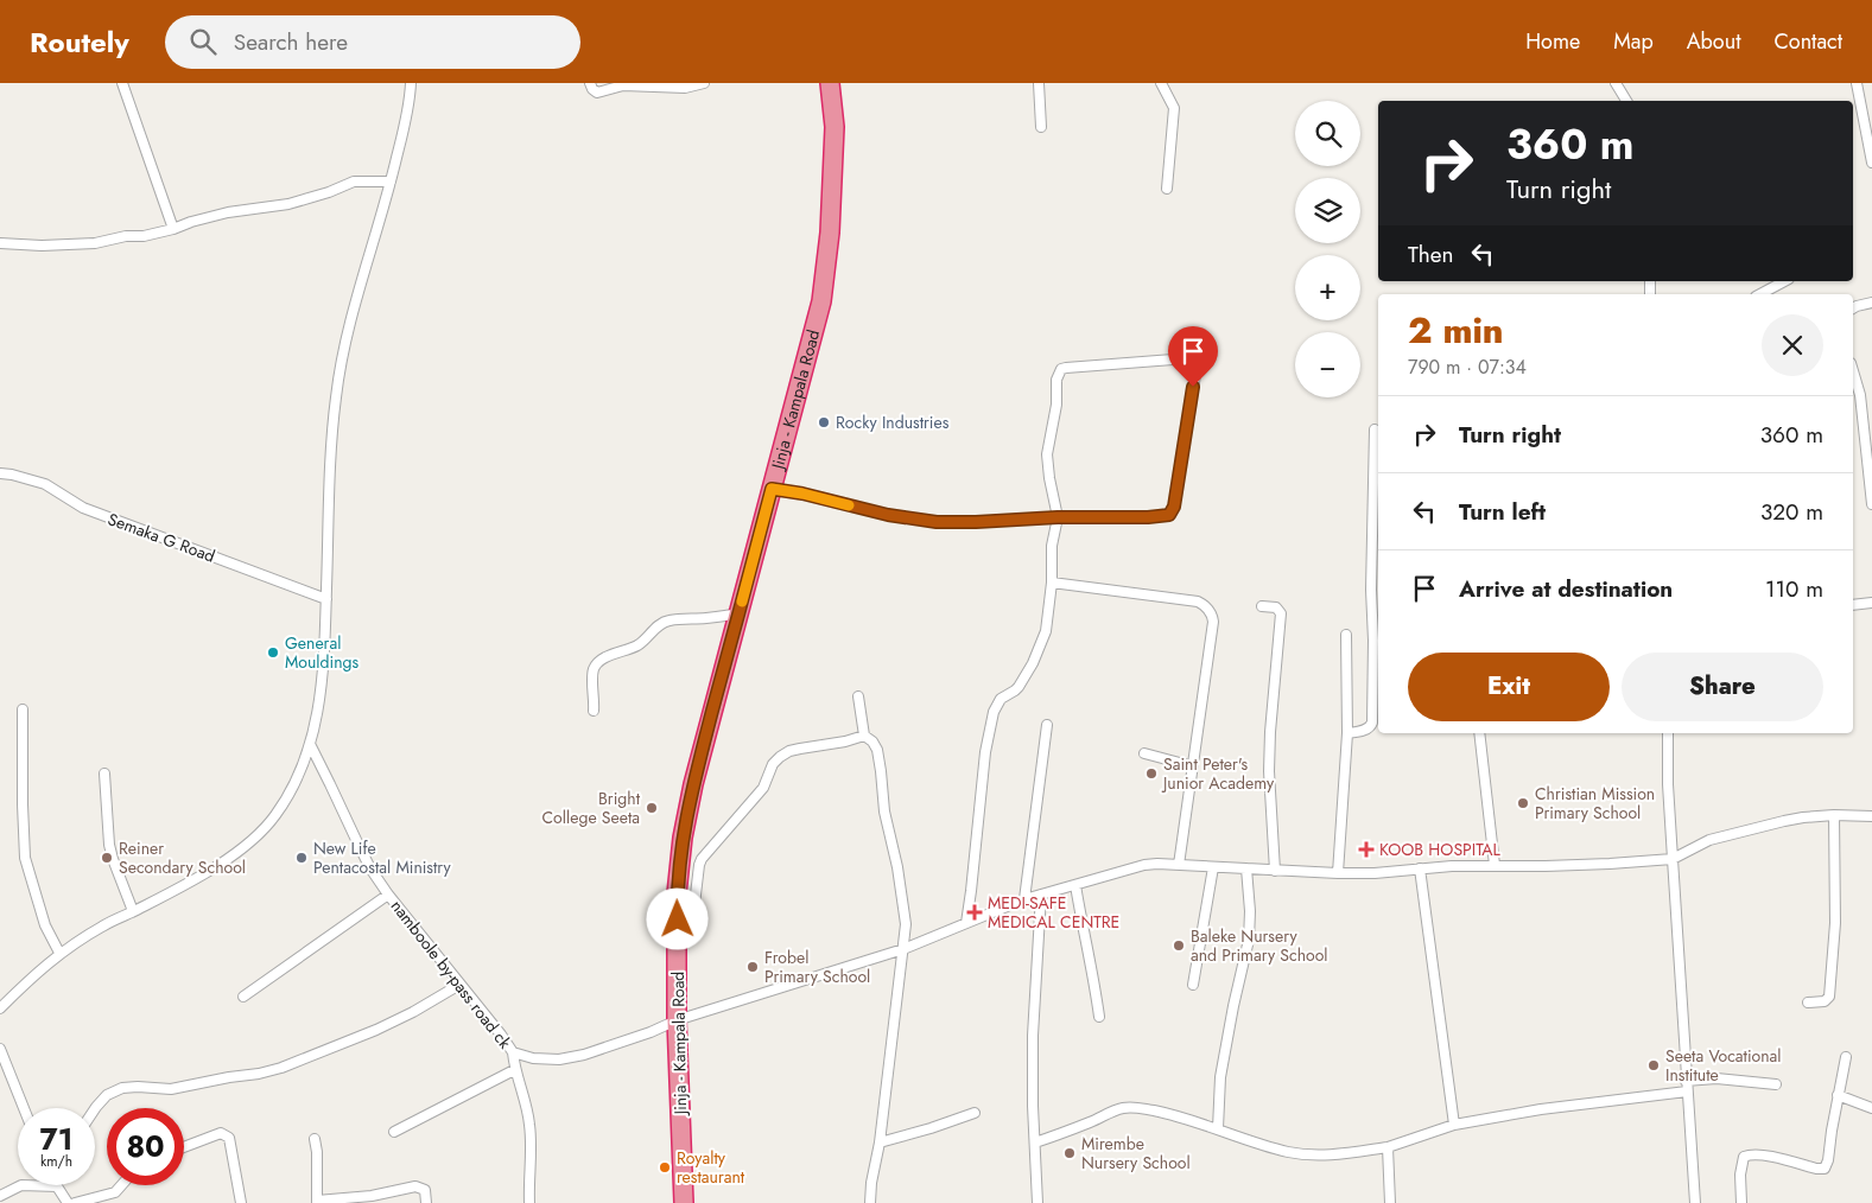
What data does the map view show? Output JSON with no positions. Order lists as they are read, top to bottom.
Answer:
{
  "streets": {
    "highway": ["Jinja - Kampala Road"],
    "street": ["Semaka G Road", "namboole by-pass road ck"]
  },
  "crossings": [
    ["Jinja - Kampala Road", "namboole by-pass road ck"]
  ],
  "places": {
    "other": [
      "Rocky Industries",
      "General Mouldings",
      "Saint Peter's Junior Academy",
      "Christian Mission Primary School",
      "Bright College Seeta",
      "Reiner Secondary School",
      "New Life Pentacostal Ministry",
      "Baleke Nursery and Primary School",
      "Frobel Primary School",
      "Seeta Vocational Institute",
      "Mirembe Nursery School",
      "Royalty restaurant"
    ],
    "health": ["KOOB HOSPITAL", "MEDI-SAFE MEDICAL CENTRE"]
  },
  "page": {
    "header": "Routely",
    "search": "Search here",
    "nav": [
      "Home",
      "Map",
      "About",
      "Contact"
    ],
    "map_buttons": ["+", "−"],
    "turn": ["360 m", "Turn right"],
    "then": "Then",
    "heading": ["2 min", "790 m · 07:34"],
    "list": [
      {
        "name": "Turn right",
        "value": "360 m"
      },
      {
        "name": "Turn left",
        "value": "320 m"
      },
      {
        "name": "Arrive at destination",
        "value": "110 m"
      }
    ],
    "buttons": ["Exit", "Share"],
    "speed": "71 km/h",
    "limit": "80"
  }
}
